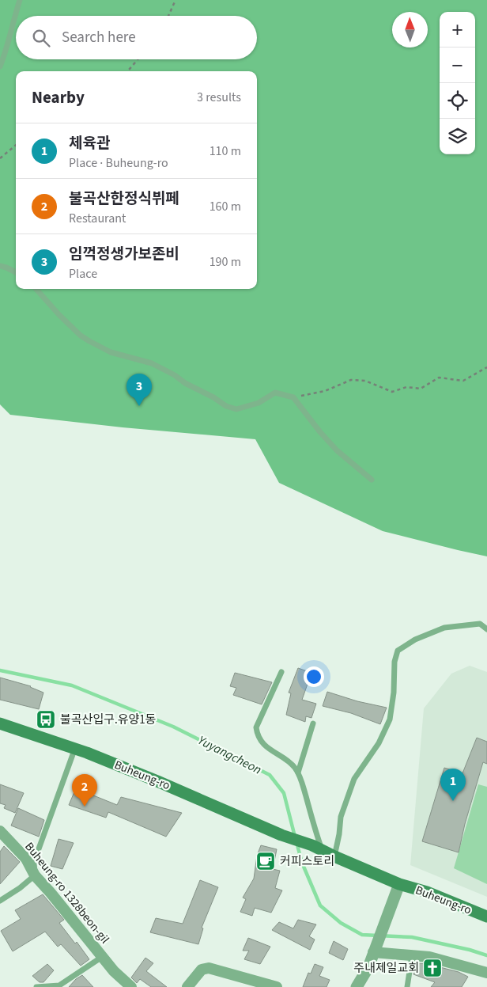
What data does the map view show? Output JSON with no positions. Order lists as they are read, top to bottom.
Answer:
{
  "streets": {
    "main road": ["Buheung-ro"],
    "street": ["Buheung-ro 1328beon-gil"]
  },
  "water": ["Yuyangcheon"],
  "places": {
    "bus stop": ["불곡산입구.유양1동"],
    "cafe": ["커피스토리"],
    "church": ["주내제일교회"]
  },
  "north": "top",
  "page": {
    "map_buttons": ["+", "−"],
    "search": "Search here",
    "heading": ["Nearby", "3 results"],
    "list": [
      {
        "mark": "1",
        "name": "체육관",
        "note": "Place · Buheung-ro",
        "value": "110 m"
      },
      {
        "mark": "2",
        "name": "불곡산한정식뷔페",
        "note": "Restaurant",
        "value": "160 m"
      },
      {
        "mark": "3",
        "name": "임꺽정생가보존비",
        "note": "Place",
        "value": "190 m"
      }
    ],
    "pins": ["3", "1", "2"]
  }
}
